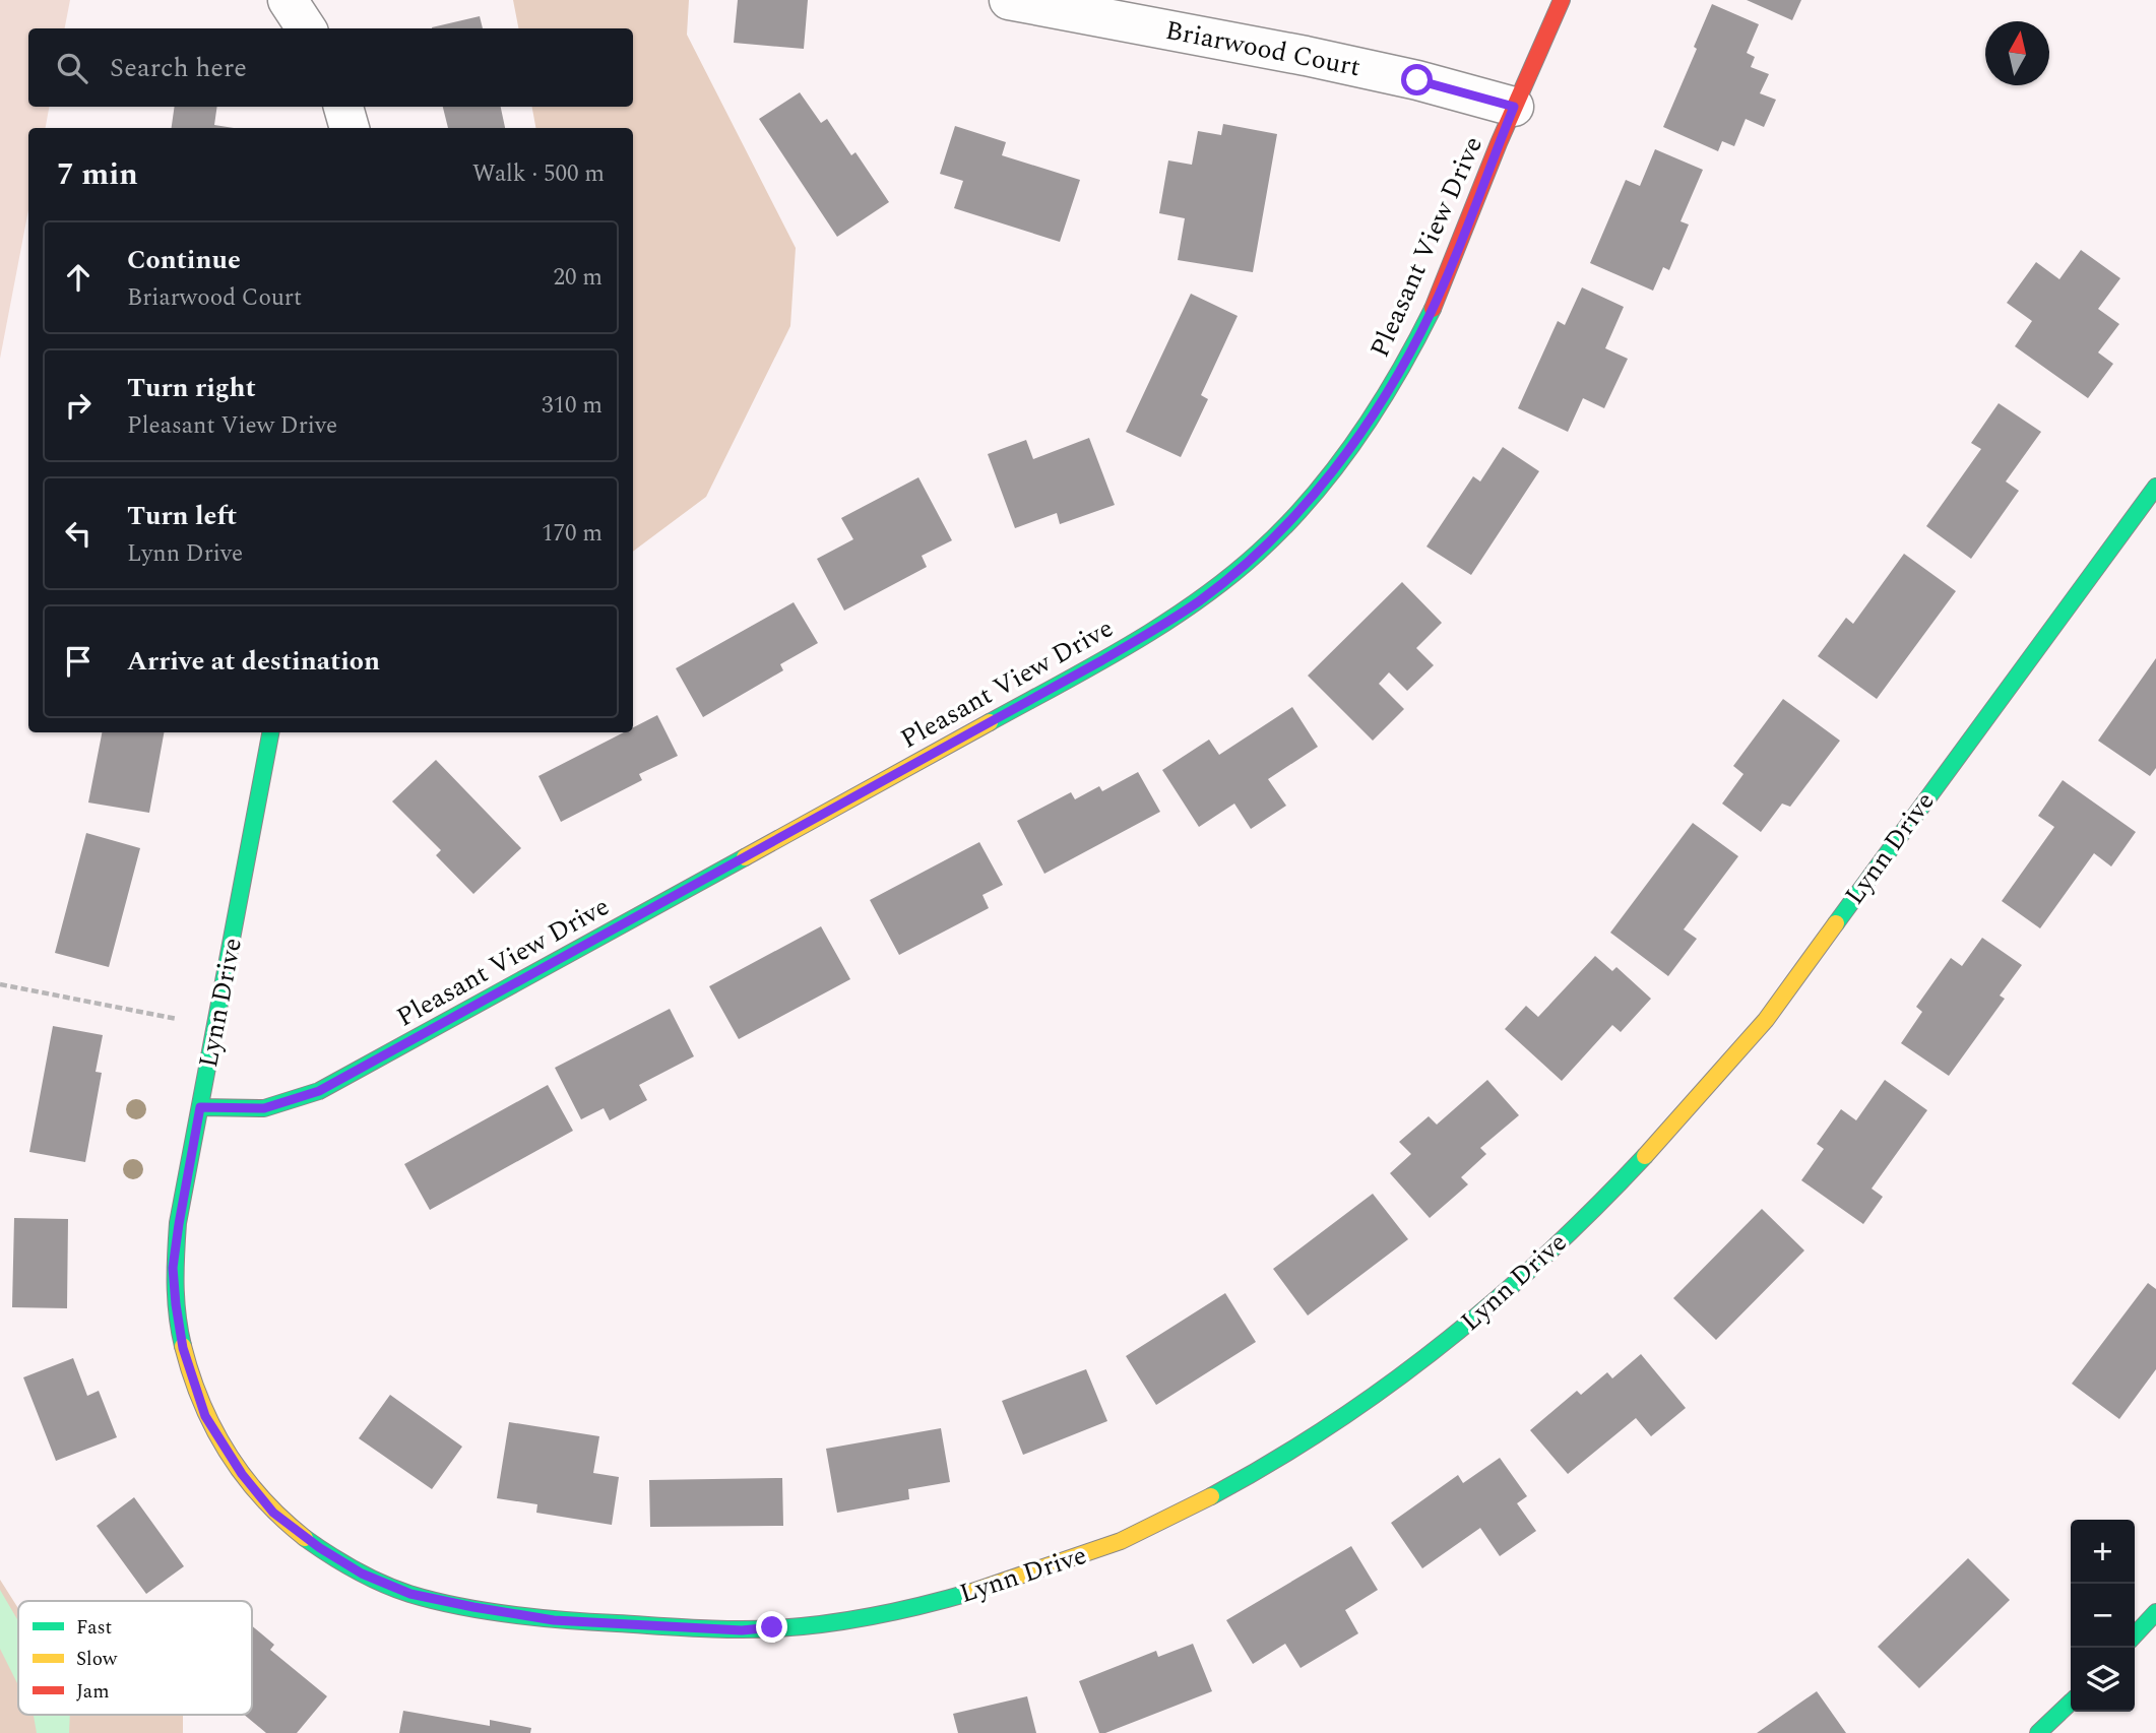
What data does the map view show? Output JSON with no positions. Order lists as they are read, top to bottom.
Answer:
{
  "streets": {
    "street": ["Briarwood Court", "Pleasant View Drive", "Lynn Drive"]
  },
  "crossings": [
    ["Briarwood Court", "Pleasant View Drive"],
    ["Pleasant View Drive", "Lynn Drive"]
  ],
  "legend": ["Fast", "Slow", "Jam"],
  "north": "top",
  "page": {
    "search": "Search here",
    "heading": ["7 min", "Walk · 500 m"],
    "list": [
      ["Continue", "Briarwood Court", "20 m"],
      ["Turn right", "Pleasant View Drive", "310 m"],
      ["Turn left", "Lynn Drive", "170 m"],
      "Arrive at destination"
    ],
    "map_buttons": ["+", "−"]
  }
}
